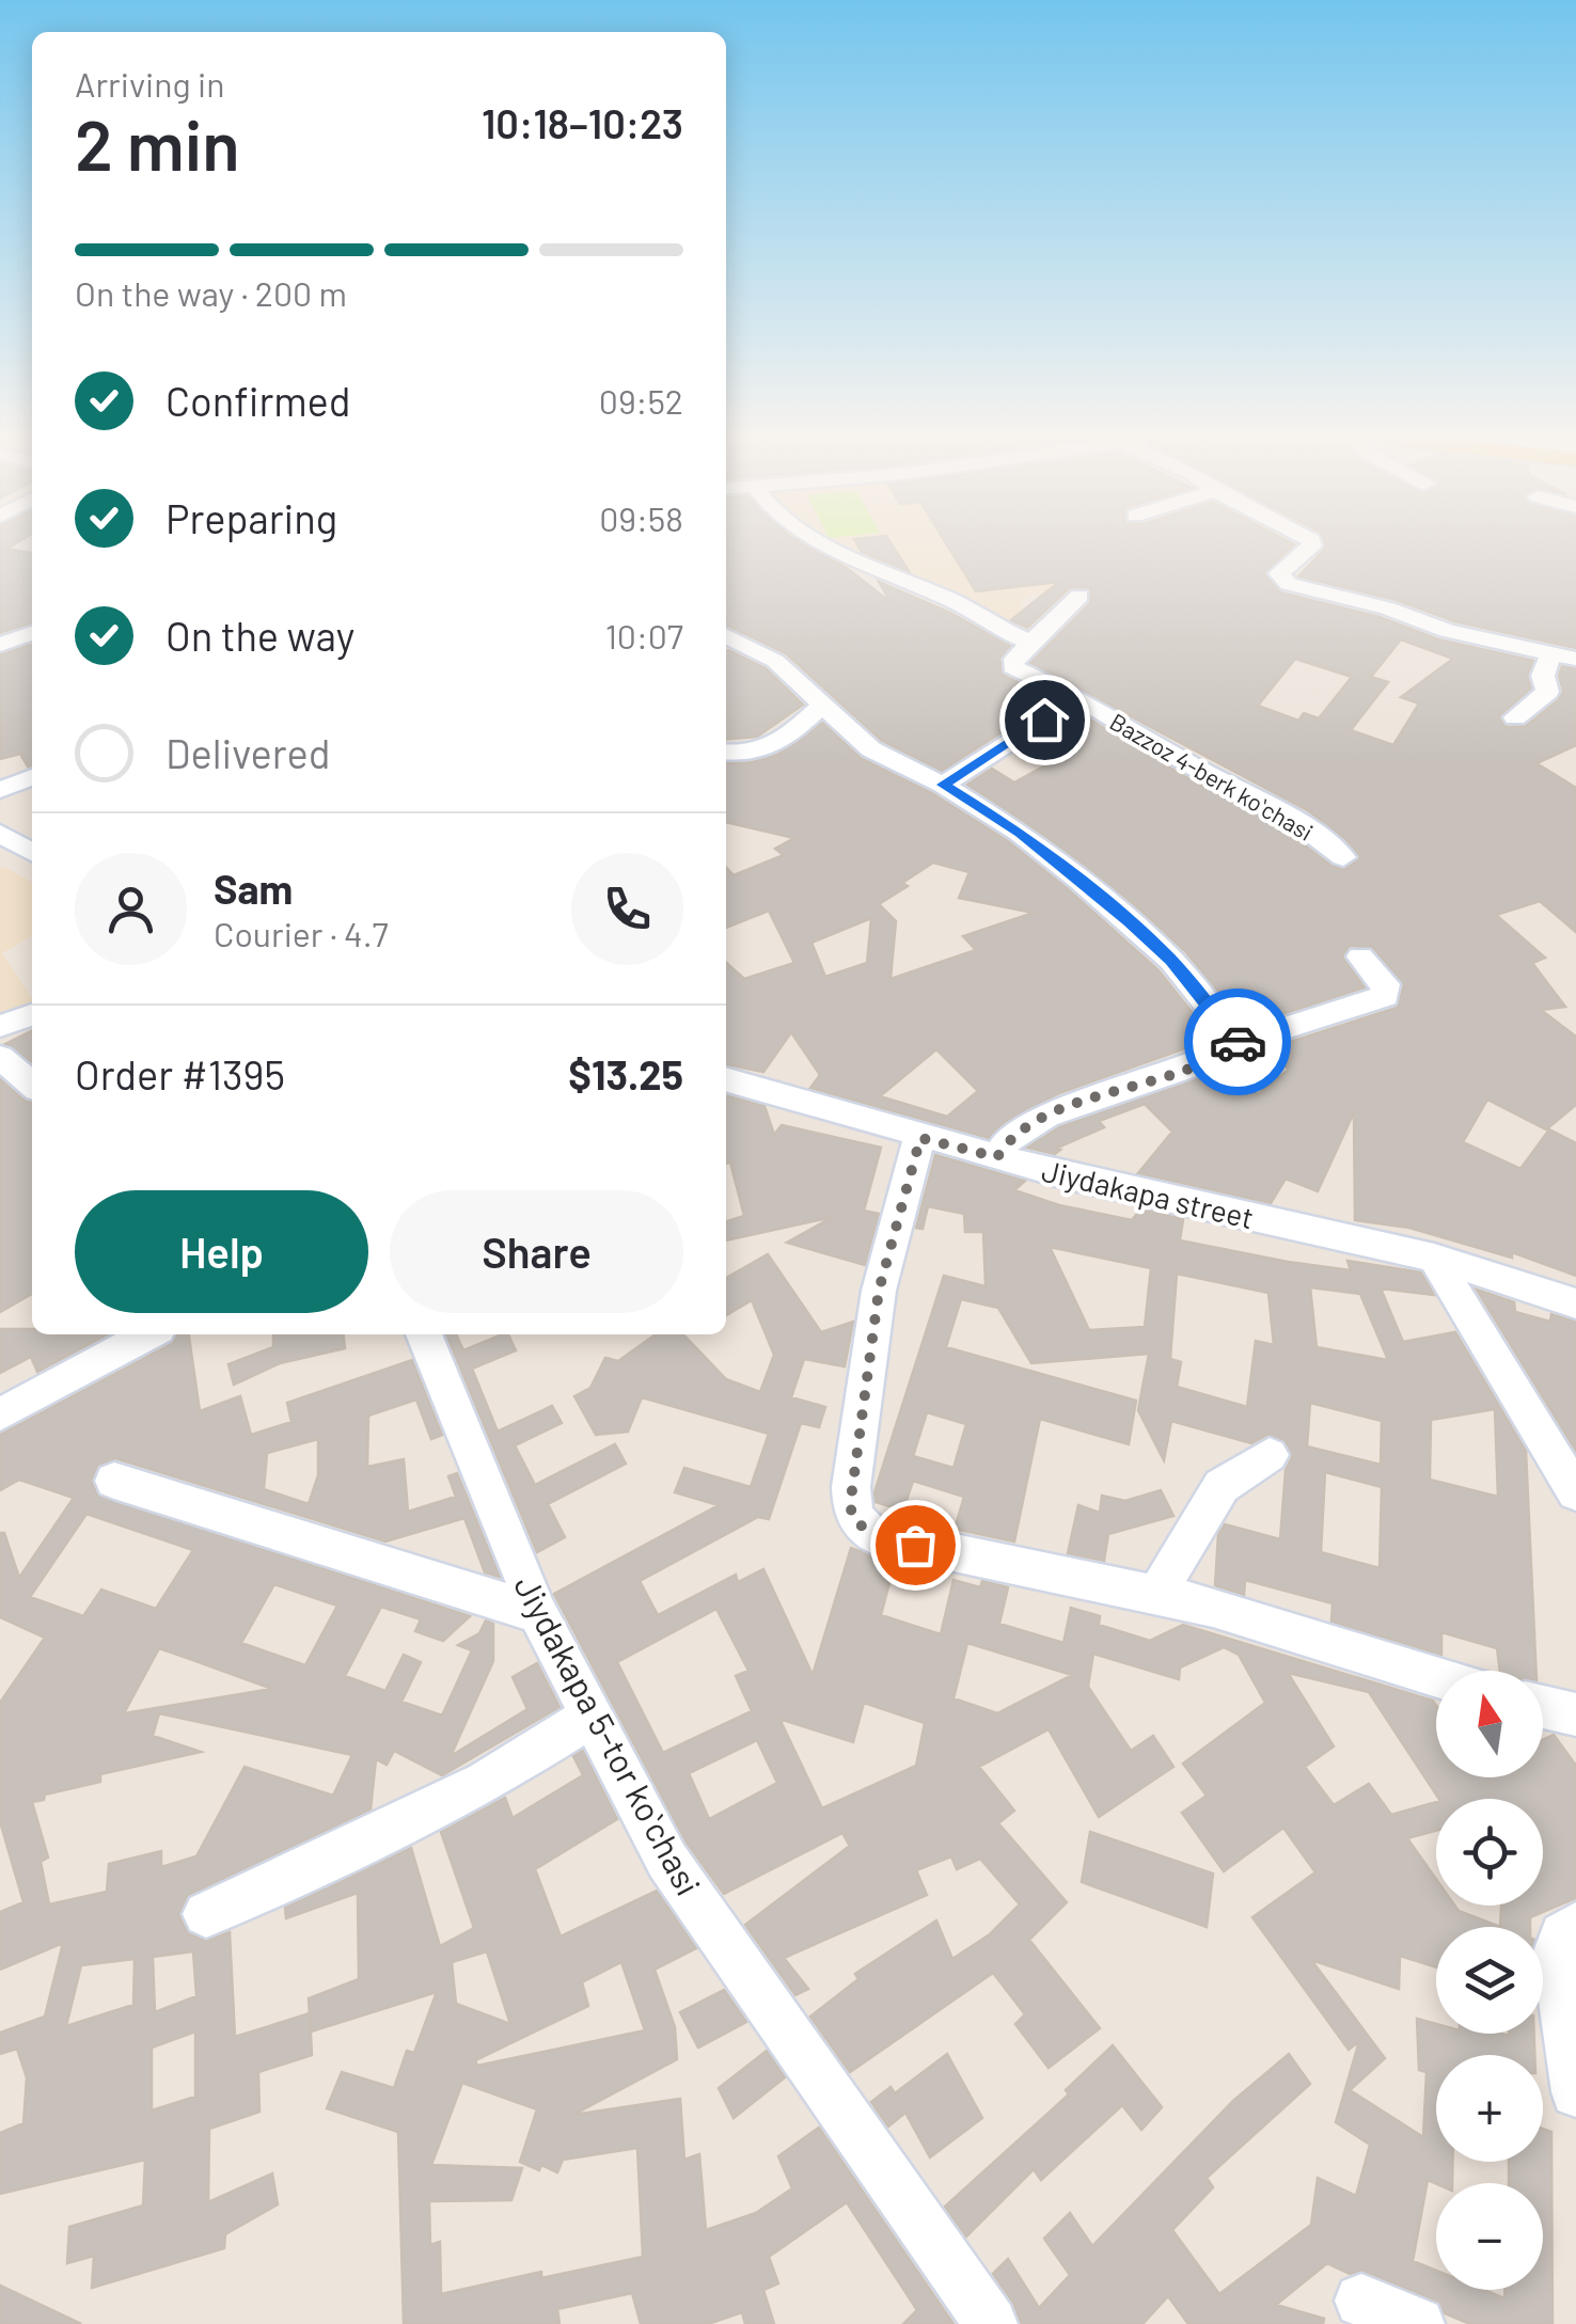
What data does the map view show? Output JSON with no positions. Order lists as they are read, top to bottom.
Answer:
{
  "streets": {
    "street": ["Bazzoz 4-berk koʻchasi", "Jiydakapa street", "Jiydakapa 5-tor koʻchasi"]
  },
  "north": "top",
  "page": {
    "heading": ["2 min", "Arriving in", "10:18–10:23"],
    "panel": [
      "Sam",
      "Courier · 4.7",
      "Order #1395",
      "$13.25"
    ],
    "bar": "On the way · 200 m",
    "list": [
      ["Confirmed", "09:52"],
      ["Preparing", "09:58"],
      ["On the way", "10:07"],
      "Delivered"
    ],
    "buttons": ["Help", "Share"],
    "map_buttons": ["+", "−"]
  }
}
